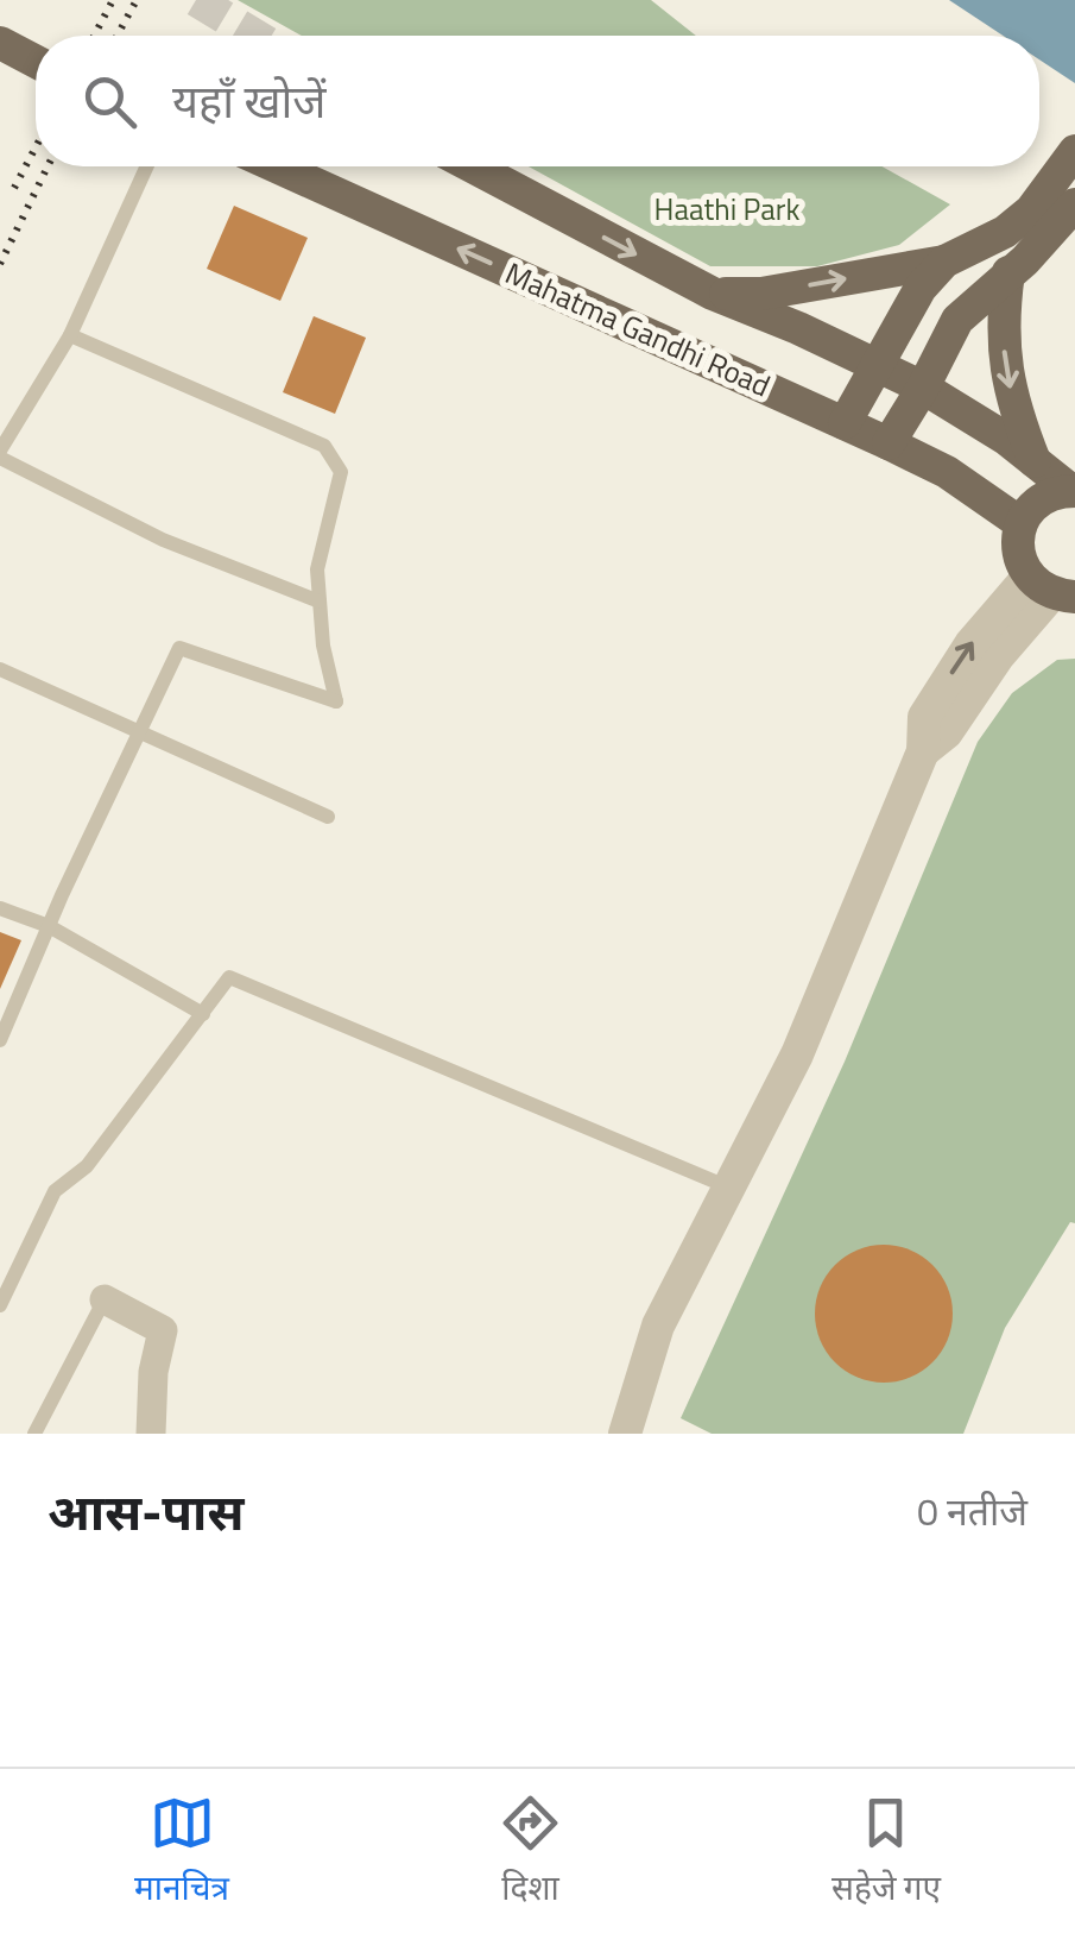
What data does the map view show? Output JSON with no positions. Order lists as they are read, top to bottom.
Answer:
{
  "streets": {
    "main road": ["Mahatma Gandhi Road"]
  },
  "parks": ["Haathi Park"],
  "page": {
    "search": "यहाँ खोजें",
    "heading": ["आस-पास", "0 नतीजे"],
    "nav": ["मानचित्र", "दिशा", "सहेजे गए"]
  }
}
